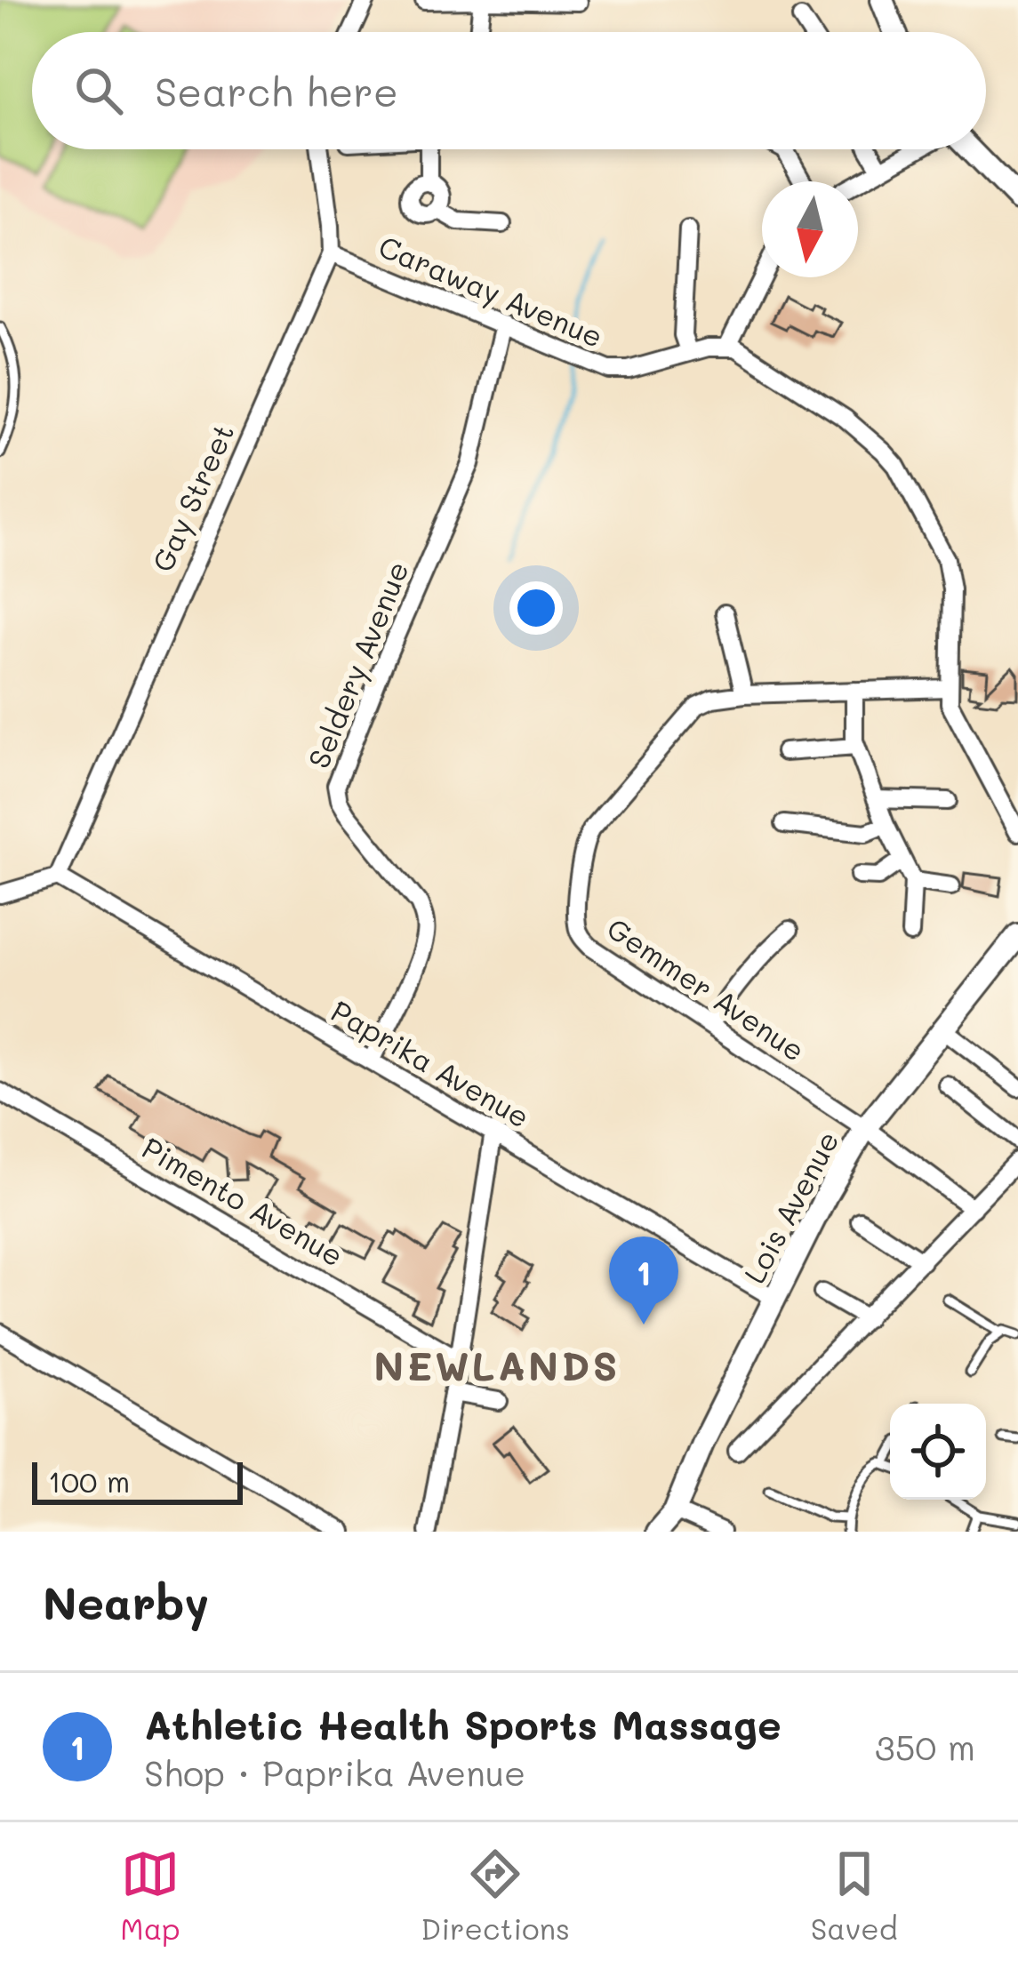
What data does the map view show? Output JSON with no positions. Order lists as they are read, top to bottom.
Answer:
{
  "streets": {
    "street": [
      "Caraway Avenue",
      "Gay Street",
      "Seldery Avenue",
      "Gemmer Avenue",
      "Paprika Avenue",
      "Pimento Avenue",
      "Lois Avenue"
    ]
  },
  "crossings": [
    ["Caraway Avenue", "Gay Street"],
    ["Caraway Avenue", "Seldery Avenue"],
    ["Gay Street", "Paprika Avenue"],
    ["Seldery Avenue", "Paprika Avenue"],
    ["Gemmer Avenue", "Lois Avenue"],
    ["Paprika Avenue", "Lois Avenue"]
  ],
  "districts": ["NEWLANDS"],
  "scale_bar": "100 m",
  "north": "bottom",
  "page": {
    "search": "Search here",
    "pins": "1",
    "scale": "100 m",
    "heading": "Nearby",
    "list": [
      {
        "mark": "1",
        "name": "Athletic Health Sports Massage",
        "note": "Shop · Paprika Avenue",
        "value": "350 m"
      }
    ],
    "nav": ["Map", "Directions", "Saved"]
  }
}
